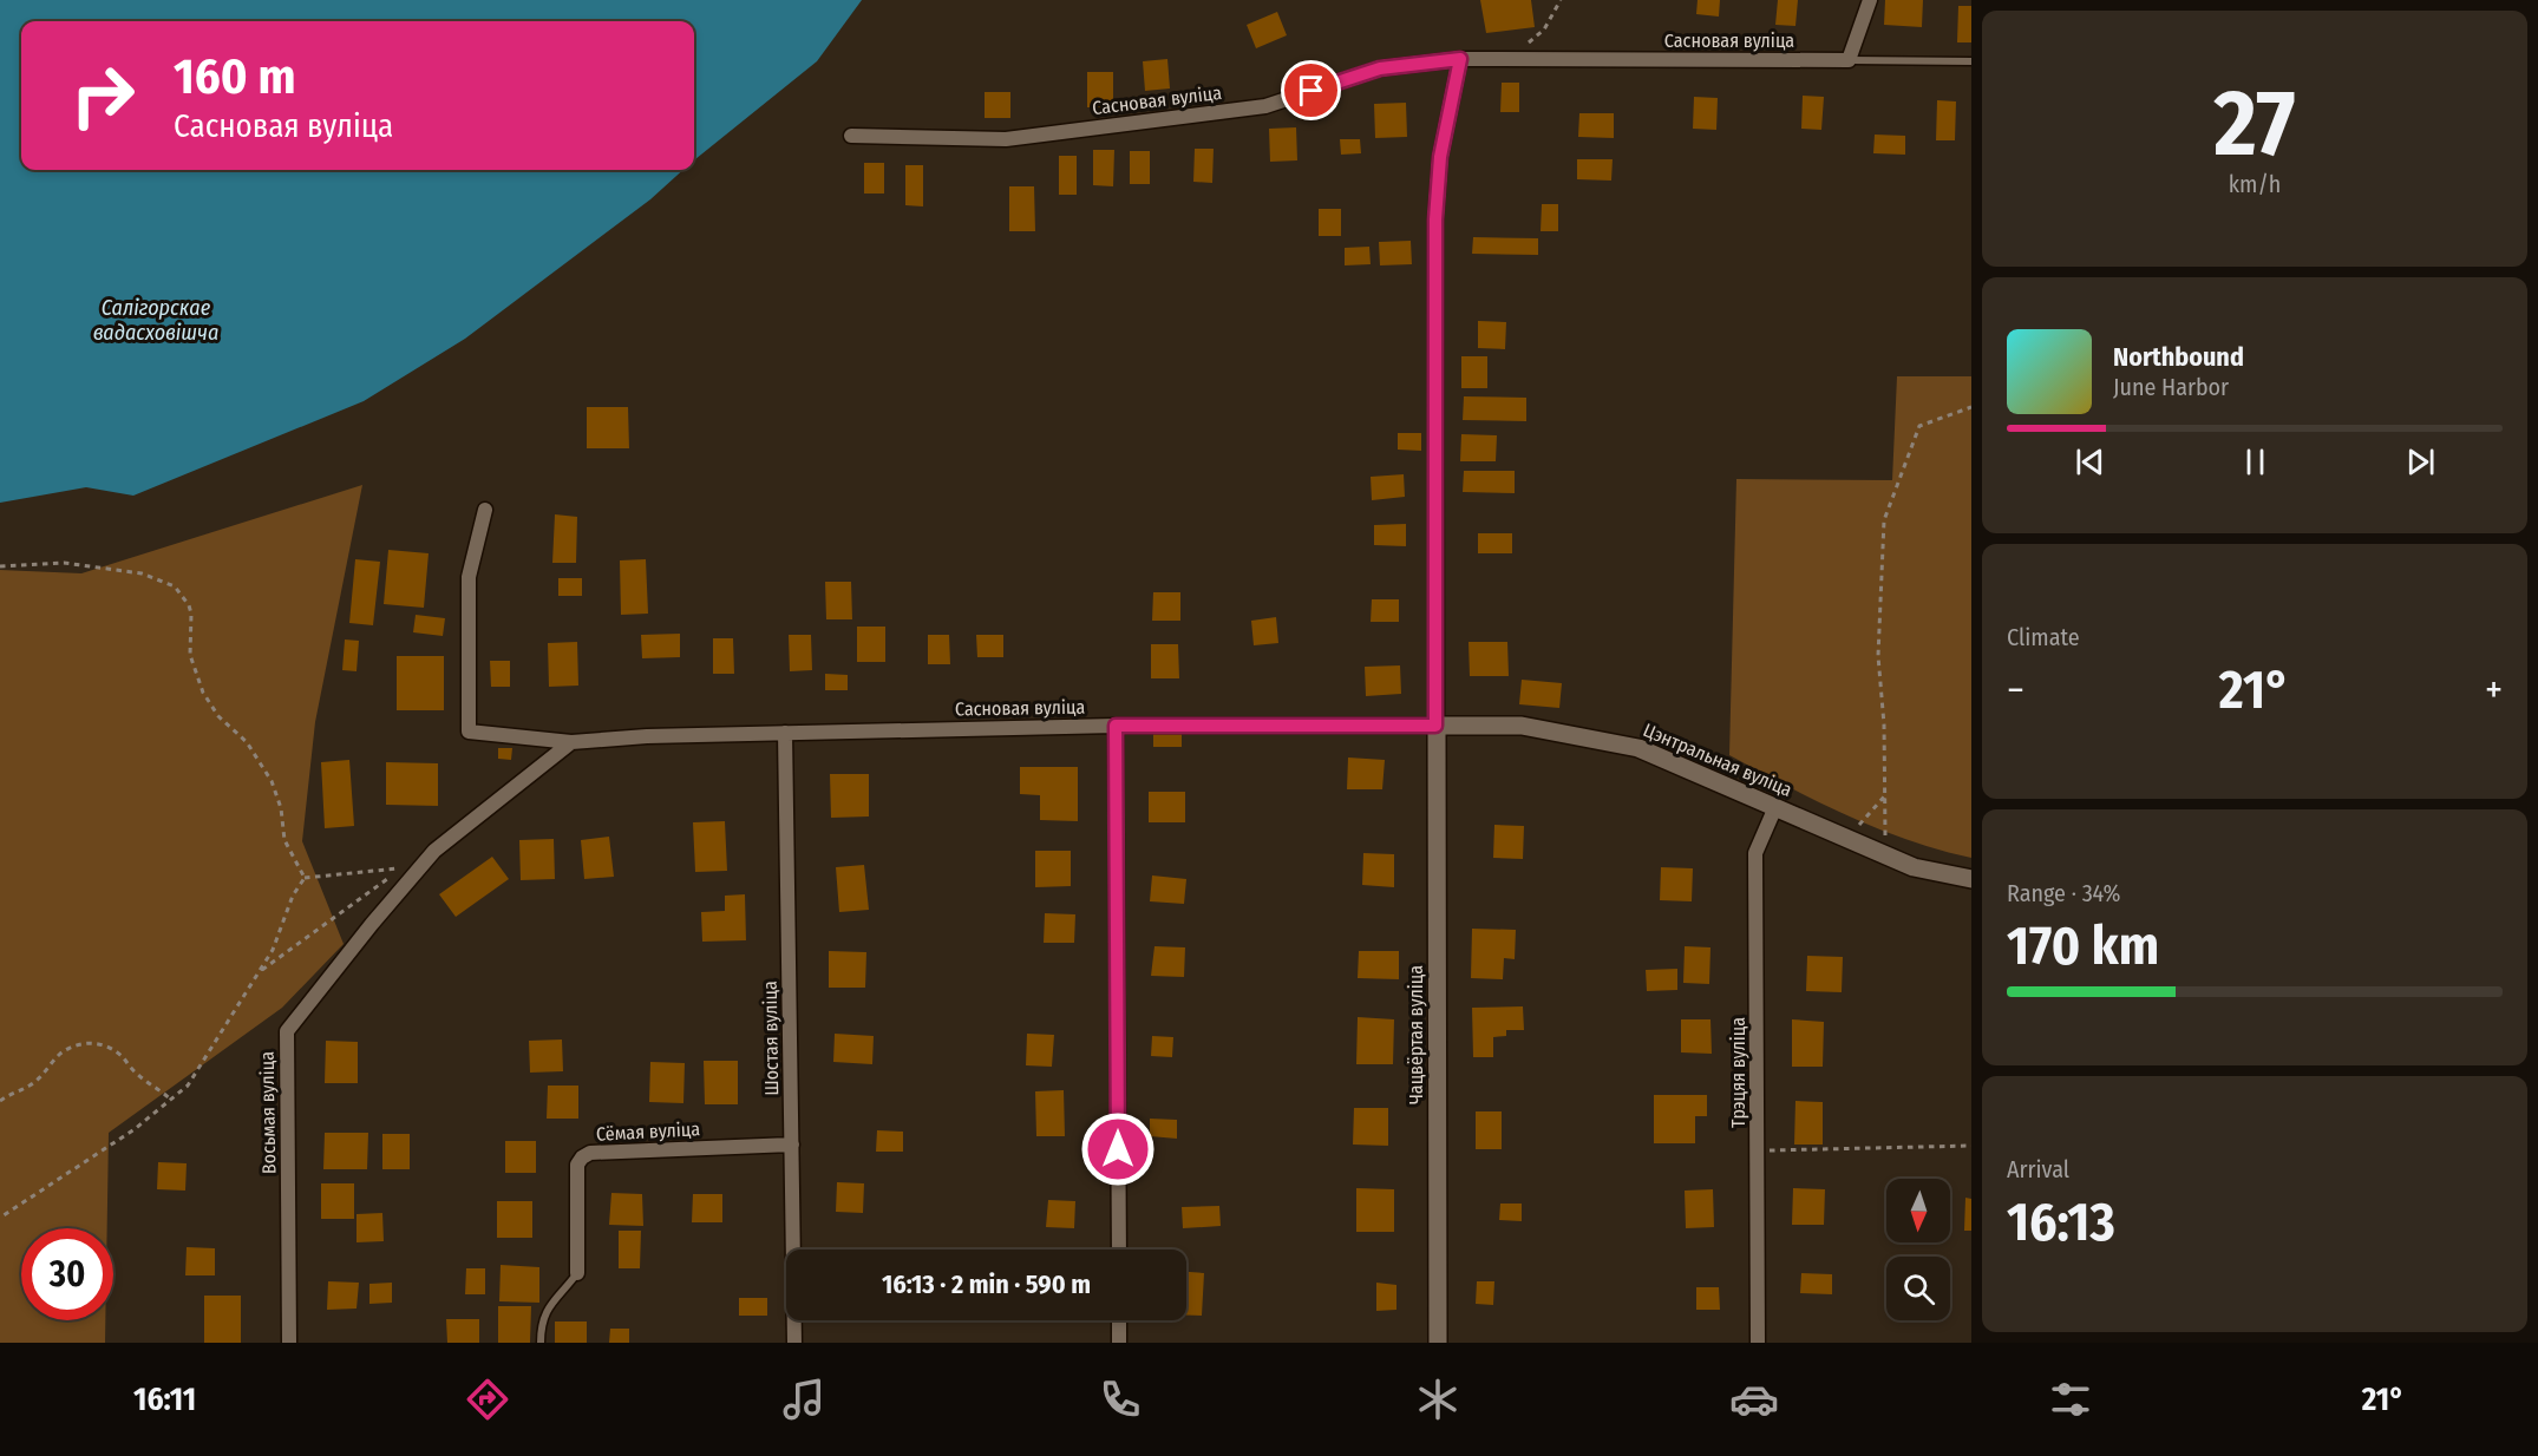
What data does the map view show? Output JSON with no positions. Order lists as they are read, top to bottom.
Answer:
{
  "streets": {
    "street": [
      "Сасновая вуліца",
      "Цэнтральная вуліца",
      "Чацвёртая вуліца",
      "Шостая вуліца",
      "Трэцяя вуліца",
      "Восьмая вуліца",
      "Сёмая вуліца"
    ]
  },
  "crossings": [
    ["Сасновая вуліца", "Цэнтральная вуліца"],
    ["Сасновая вуліца", "Чацвёртая вуліца"],
    ["Сасновая вуліца", "Шостая вуліца"],
    ["Сасновая вуліца", "Восьмая вуліца"],
    ["Цэнтральная вуліца", "Чацвёртая вуліца"],
    ["Цэнтральная вуліца", "Трэцяя вуліца"],
    ["Шостая вуліца", "Сёмая вуліца"]
  ],
  "water": ["Салігорскае вадасховішча"],
  "north": "bottom",
  "page": {
    "tile": [
      ["27", "km/h"],
      "Climate",
      ["Range · 34%", "170 km"],
      ["Arrival", "16:13"]
    ],
    "turn": ["160 m", "Сасновая вуліца"],
    "song": ["Northbound", "June Harbor"],
    "heat": ["−", "21°", "+"],
    "limit": "30",
    "trip": "16:13 · 2 min · 590 m",
    "tabs": ["16:11", "21°"]
  }
}
